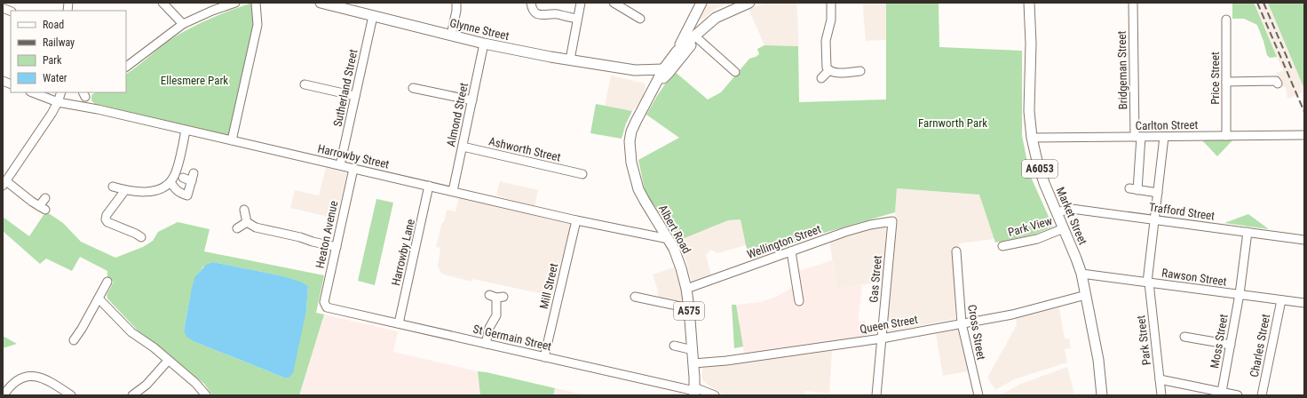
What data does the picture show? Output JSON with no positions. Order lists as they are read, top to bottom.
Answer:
{
  "streets": {
    "main road": [
      "Glynne Street",
      "A6053",
      "Market Street",
      "Albert Road",
      "A575"
    ],
    "street": [
      "Bridgeman Street",
      "Price Street",
      "Sutherland Street",
      "Almond Street",
      "Carlton Street",
      "Ashworth Street",
      "Harrowby Street",
      "Trafford Street",
      "Park View",
      "Heaton Avenue",
      "Wellington Street",
      "Harrowby Lane",
      "Rawson Street",
      "Gas Street",
      "Mill Street",
      "Queen Street",
      "Cross Street",
      "St Germain Street",
      "Park Street",
      "Moss Street",
      "Charles Street"
    ]
  },
  "crossings": [
    ["Glynne Street", "Sutherland Street"],
    ["Glynne Street", "Almond Street"],
    ["Glynne Street", "Albert Road"],
    ["Glynne Street", "A575"],
    ["Bridgeman Street", "Carlton Street"],
    ["Price Street", "Carlton Street"],
    ["Sutherland Street", "Harrowby Street"],
    ["Almond Street", "Ashworth Street"],
    ["Almond Street", "Harrowby Street"],
    ["Carlton Street", "Market Street"],
    ["Carlton Street", "Park Street"],
    ["Harrowby Street", "Albert Road"],
    ["Harrowby Street", "Heaton Avenue"],
    ["Harrowby Street", "Harrowby Lane"],
    ["Harrowby Street", "Mill Street"],
    ["Trafford Street", "Market Street"],
    ["Trafford Street", "Park Street"],
    ["Trafford Street", "Moss Street"],
    ["Market Street", "Park View"],
    ["Market Street", "Rawson Street"],
    ["Market Street", "Queen Street"],
    ["Albert Road", "Wellington Street"],
    ["Albert Road", "A575"],
    ["Albert Road", "Queen Street"],
    ["Albert Road", "St Germain Street"],
    ["Heaton Avenue", "St Germain Street"],
    ["Wellington Street", "Gas Street"],
    ["Harrowby Lane", "St Germain Street"],
    ["Rawson Street", "Park Street"],
    ["Rawson Street", "Moss Street"],
    ["Rawson Street", "Charles Street"],
    ["Gas Street", "Queen Street"],
    ["Mill Street", "St Germain Street"],
    ["Queen Street", "Cross Street"]
  ],
  "parks": ["Ellesmere Park", "Farnworth Park"],
  "legend": [
    "Road",
    "Railway",
    "Park",
    "Water"
  ]
}
